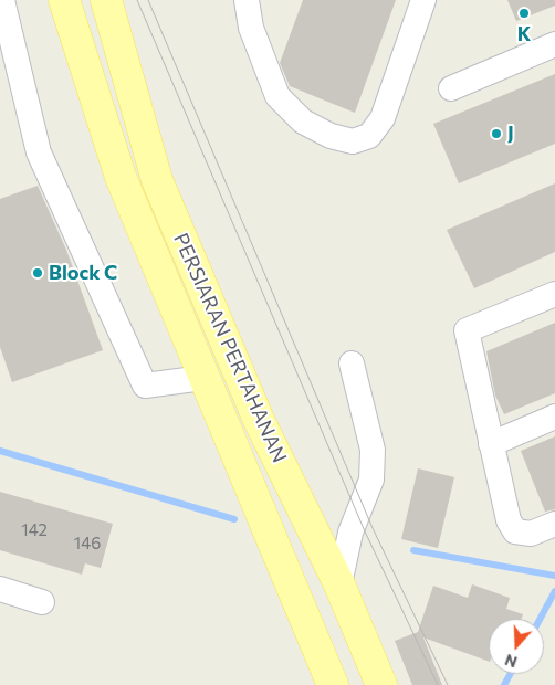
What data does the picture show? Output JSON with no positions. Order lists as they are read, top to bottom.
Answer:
{
  "streets": {
    "main road": ["PERSIARAN PERTAHANAN"]
  },
  "places": ["K", "J", "Block C"],
  "house_numbers": ["142", "146"],
  "north": "bottom"
}
